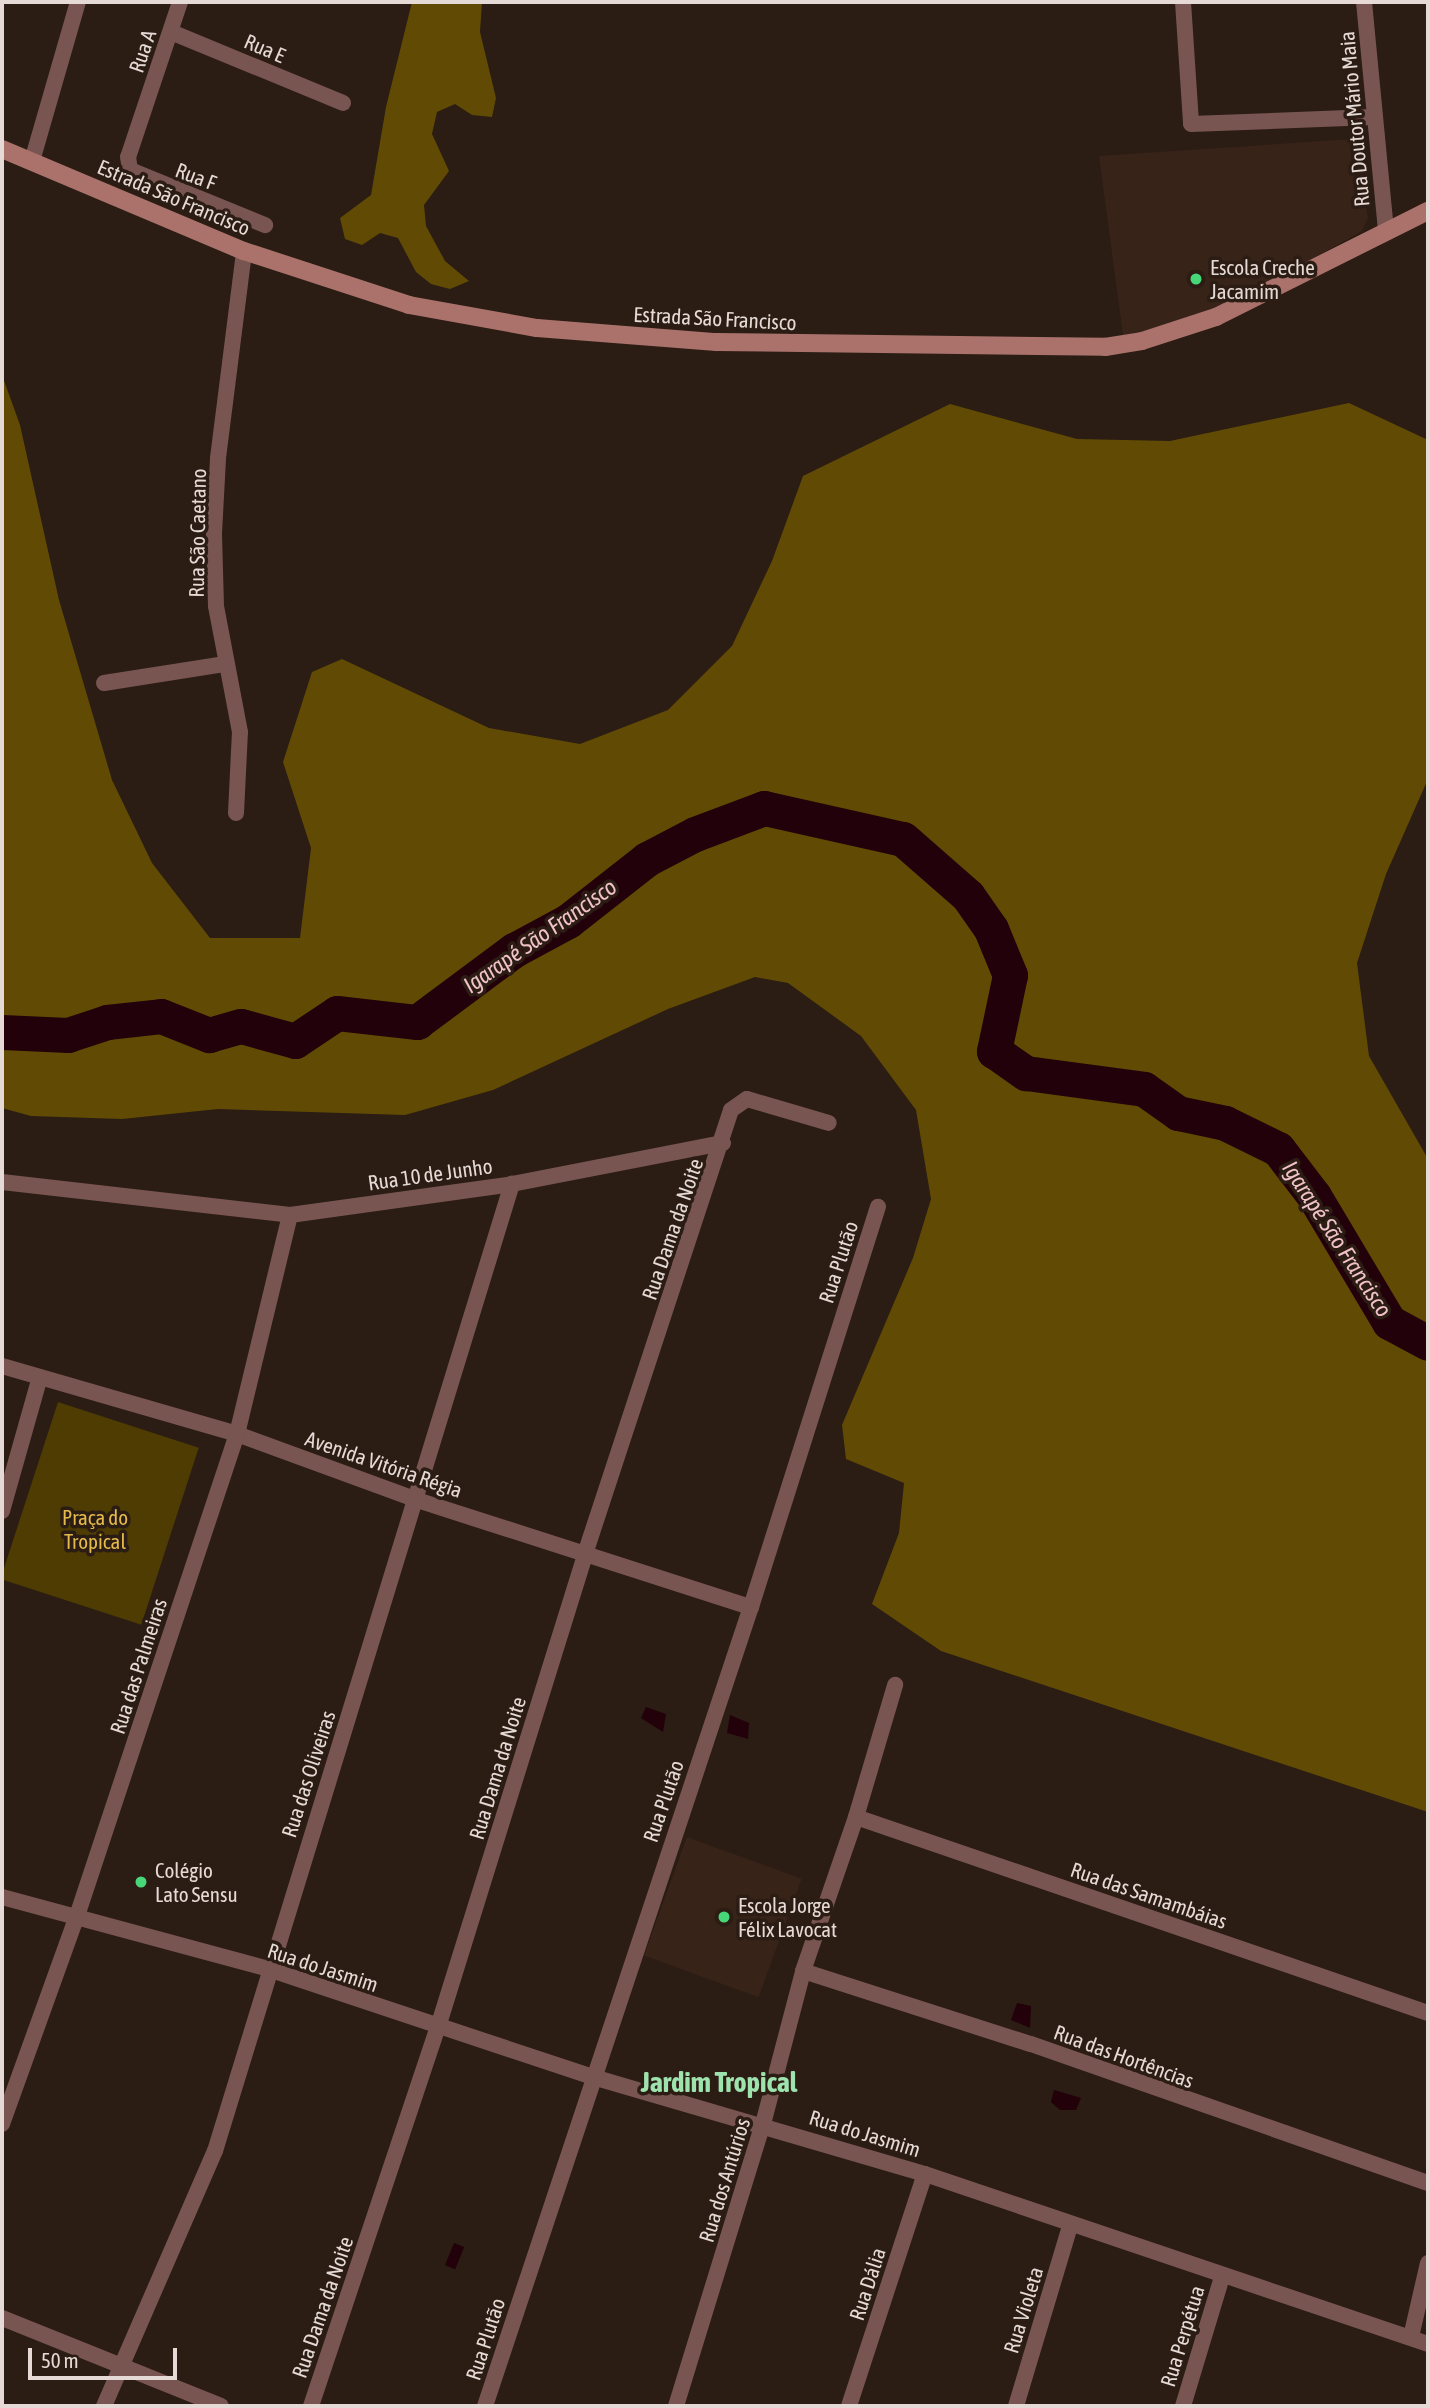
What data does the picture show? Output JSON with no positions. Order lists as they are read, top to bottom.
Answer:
{
  "streets": {
    "street": [
      "Rua E",
      "Rua A",
      "Rua Doutor Mário Maia",
      "Rua F",
      "Estrada São Francisco",
      "Rua São Caetano",
      "Rua 10 de Junho",
      "Rua Dama da Noite",
      "Rua Plutão",
      "Avenida Vitória Régia",
      "Rua das Palmeiras",
      "Rua das Oliveiras",
      "Rua das Samambáias",
      "Rua do Jasmim",
      "Rua das Hortências",
      "Rua dos Antúrios",
      "Rua Dália",
      "Rua Violeta",
      "Rua Perpétua"
    ]
  },
  "crossings": [
    ["Rua E", "Rua A"],
    ["Rua A", "Rua F"],
    ["Rua Doutor Mário Maia", "Estrada São Francisco"],
    ["Estrada São Francisco", "Rua São Caetano"],
    ["Rua 10 de Junho", "Rua Dama da Noite"],
    ["Rua 10 de Junho", "Rua das Palmeiras"],
    ["Rua 10 de Junho", "Rua das Oliveiras"],
    ["Rua Dama da Noite", "Avenida Vitória Régia"],
    ["Rua Dama da Noite", "Rua do Jasmim"],
    ["Rua Plutão", "Avenida Vitória Régia"],
    ["Rua Plutão", "Rua do Jasmim"],
    ["Avenida Vitória Régia", "Rua das Palmeiras"],
    ["Avenida Vitória Régia", "Rua das Oliveiras"],
    ["Rua das Palmeiras", "Rua do Jasmim"],
    ["Rua das Oliveiras", "Rua do Jasmim"],
    ["Rua das Samambáias", "Rua dos Antúrios"],
    ["Rua do Jasmim", "Rua dos Antúrios"],
    ["Rua do Jasmim", "Rua Dália"],
    ["Rua do Jasmim", "Rua Violeta"],
    ["Rua do Jasmim", "Rua Perpétua"],
    ["Rua das Hortências", "Rua dos Antúrios"]
  ],
  "districts": ["Jardim Tropical"],
  "water": ["Igarapé São Francisco"],
  "parks": ["Praça do Tropical"],
  "places": ["Escola Creche Jacamim", "Colégio Lato Sensu", "Escola Jorge Félix Lavocat"],
  "scale_bar": "50 m"
}
